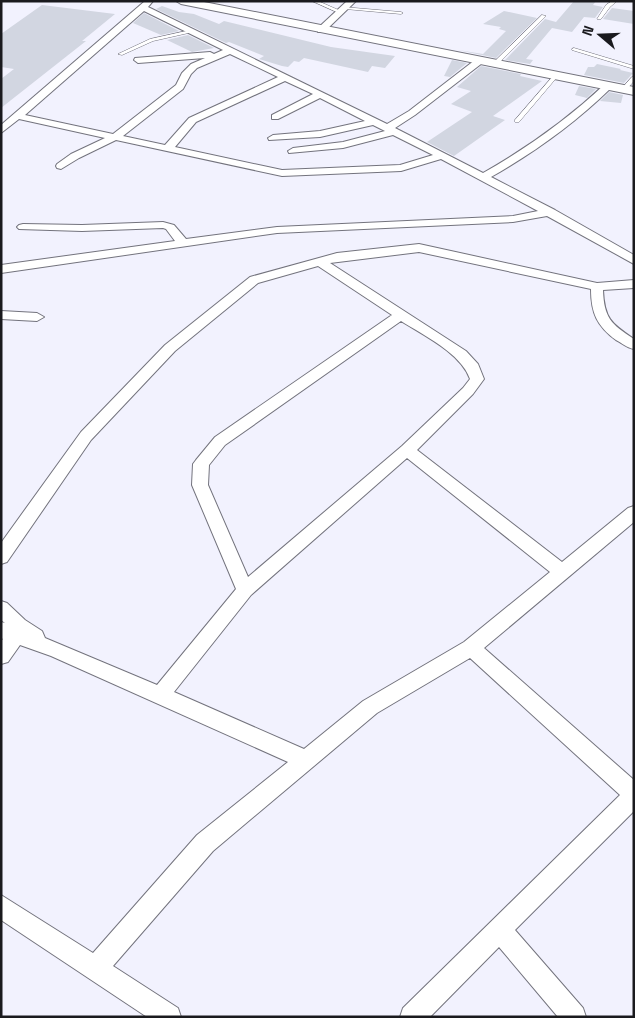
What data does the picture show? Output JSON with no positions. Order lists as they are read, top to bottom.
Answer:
{
  "north": "left"
}
